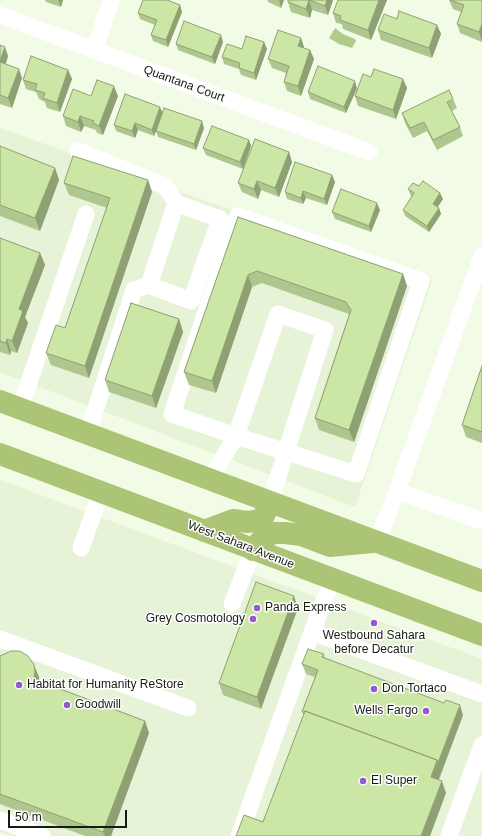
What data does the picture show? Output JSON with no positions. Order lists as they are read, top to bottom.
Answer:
{
  "streets": {
    "main road": ["West Sahara Avenue"],
    "street": ["Quantana Court"]
  },
  "places": [
    "Panda Express",
    "Grey Cosmotology",
    "Westbound Sahara before Decatur",
    "Habitat for Humanity ReStore",
    "Don Tortaco",
    "Goodwill",
    "Wells Fargo",
    "El Super"
  ],
  "scale_bar": "50 m"
}
